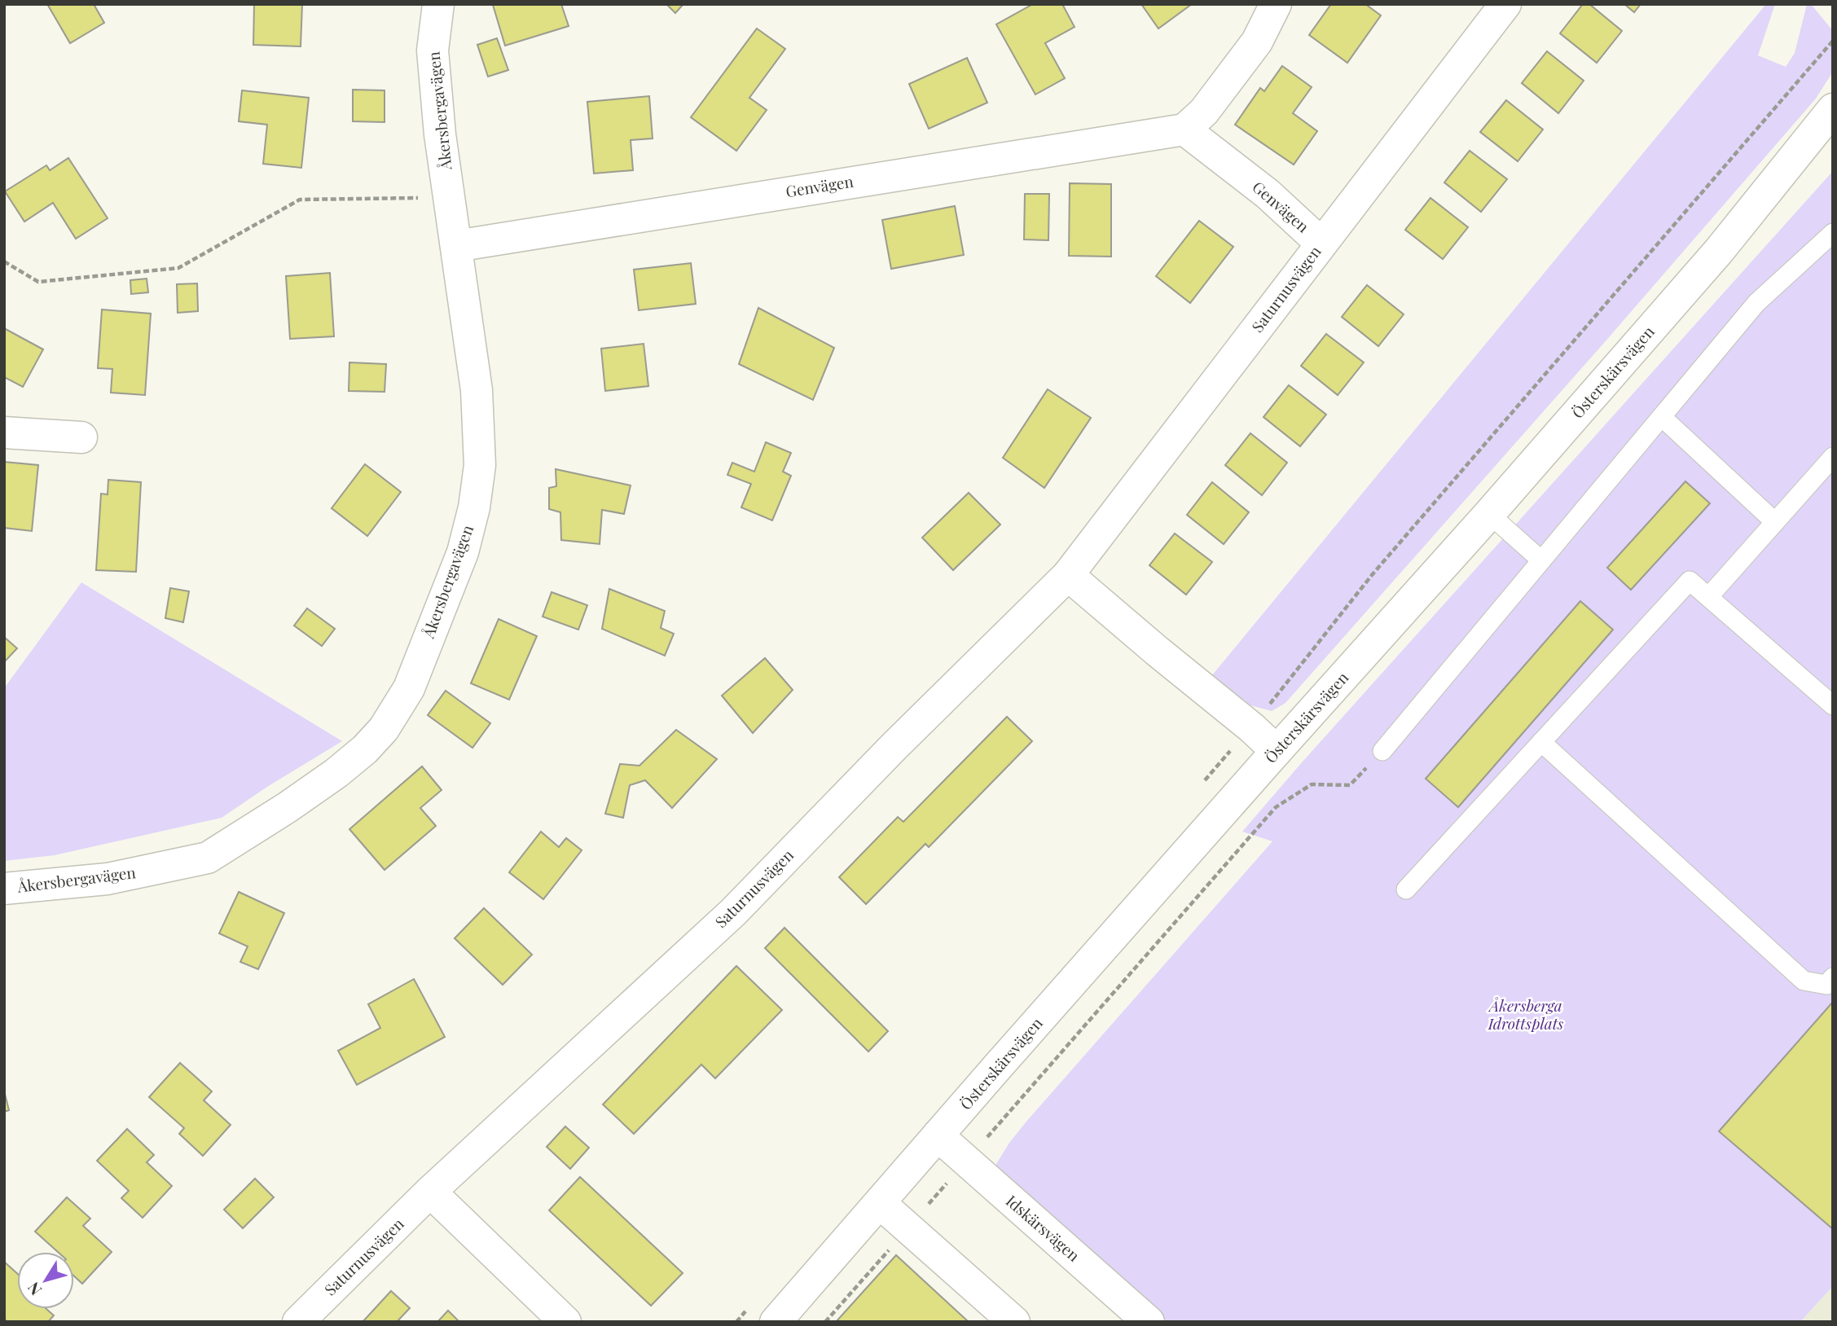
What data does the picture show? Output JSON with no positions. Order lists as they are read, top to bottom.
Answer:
{
  "streets": {
    "street": [
      "Åkersbergavägen",
      "Genvägen",
      "Saturnusvägen",
      "Österskärsvägen",
      "Idskärsvägen"
    ]
  },
  "crossings": [
    ["Åkersbergavägen", "Genvägen"],
    ["Genvägen", "Saturnusvägen"],
    ["Österskärsvägen", "Idskärsvägen"]
  ],
  "parks": ["Åkersberga Idrottsplats"],
  "north": "bottom left"
}
